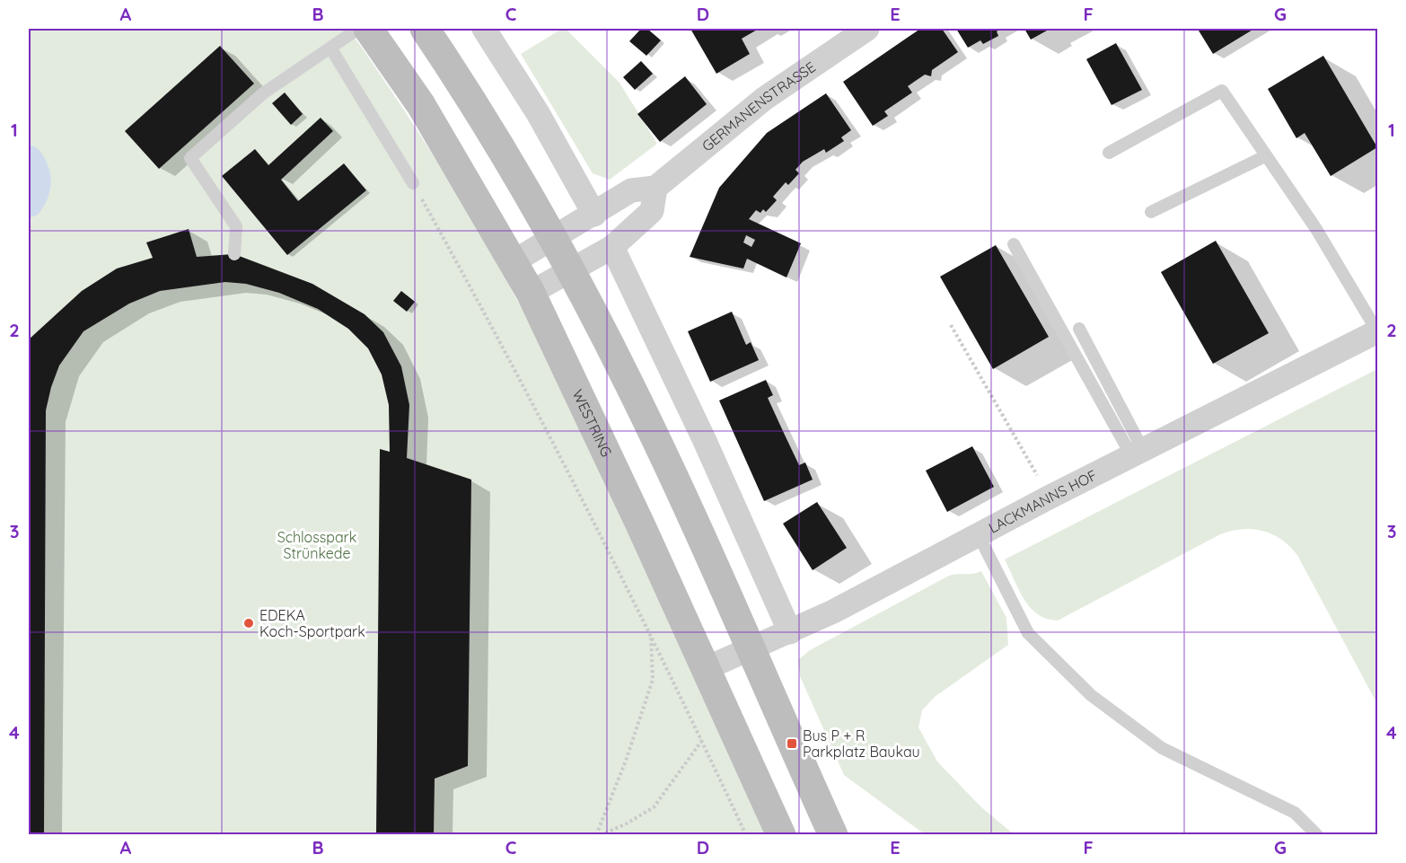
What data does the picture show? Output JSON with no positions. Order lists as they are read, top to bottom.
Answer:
{
  "streets": {
    "main road": ["WESTRING"],
    "street": ["GERMANENSTRASSE", "LACKMANNS HOF"]
  },
  "crossings": [
    ["GERMANENSTRASSE", "WESTRING"],
    ["WESTRING", "LACKMANNS HOF"]
  ],
  "parks": ["Schlosspark Strünkede"],
  "places": {
    "other": ["EDEKA Koch-Sportpark"],
    "transit": ["Bus P + R Parkplatz Baukau"]
  },
  "grid": {
    "columns": [
      "A",
      "B",
      "C",
      "D",
      "E",
      "F",
      "G"
    ],
    "rows": [
      "1",
      "2",
      "3",
      "4"
    ]
  }
}
